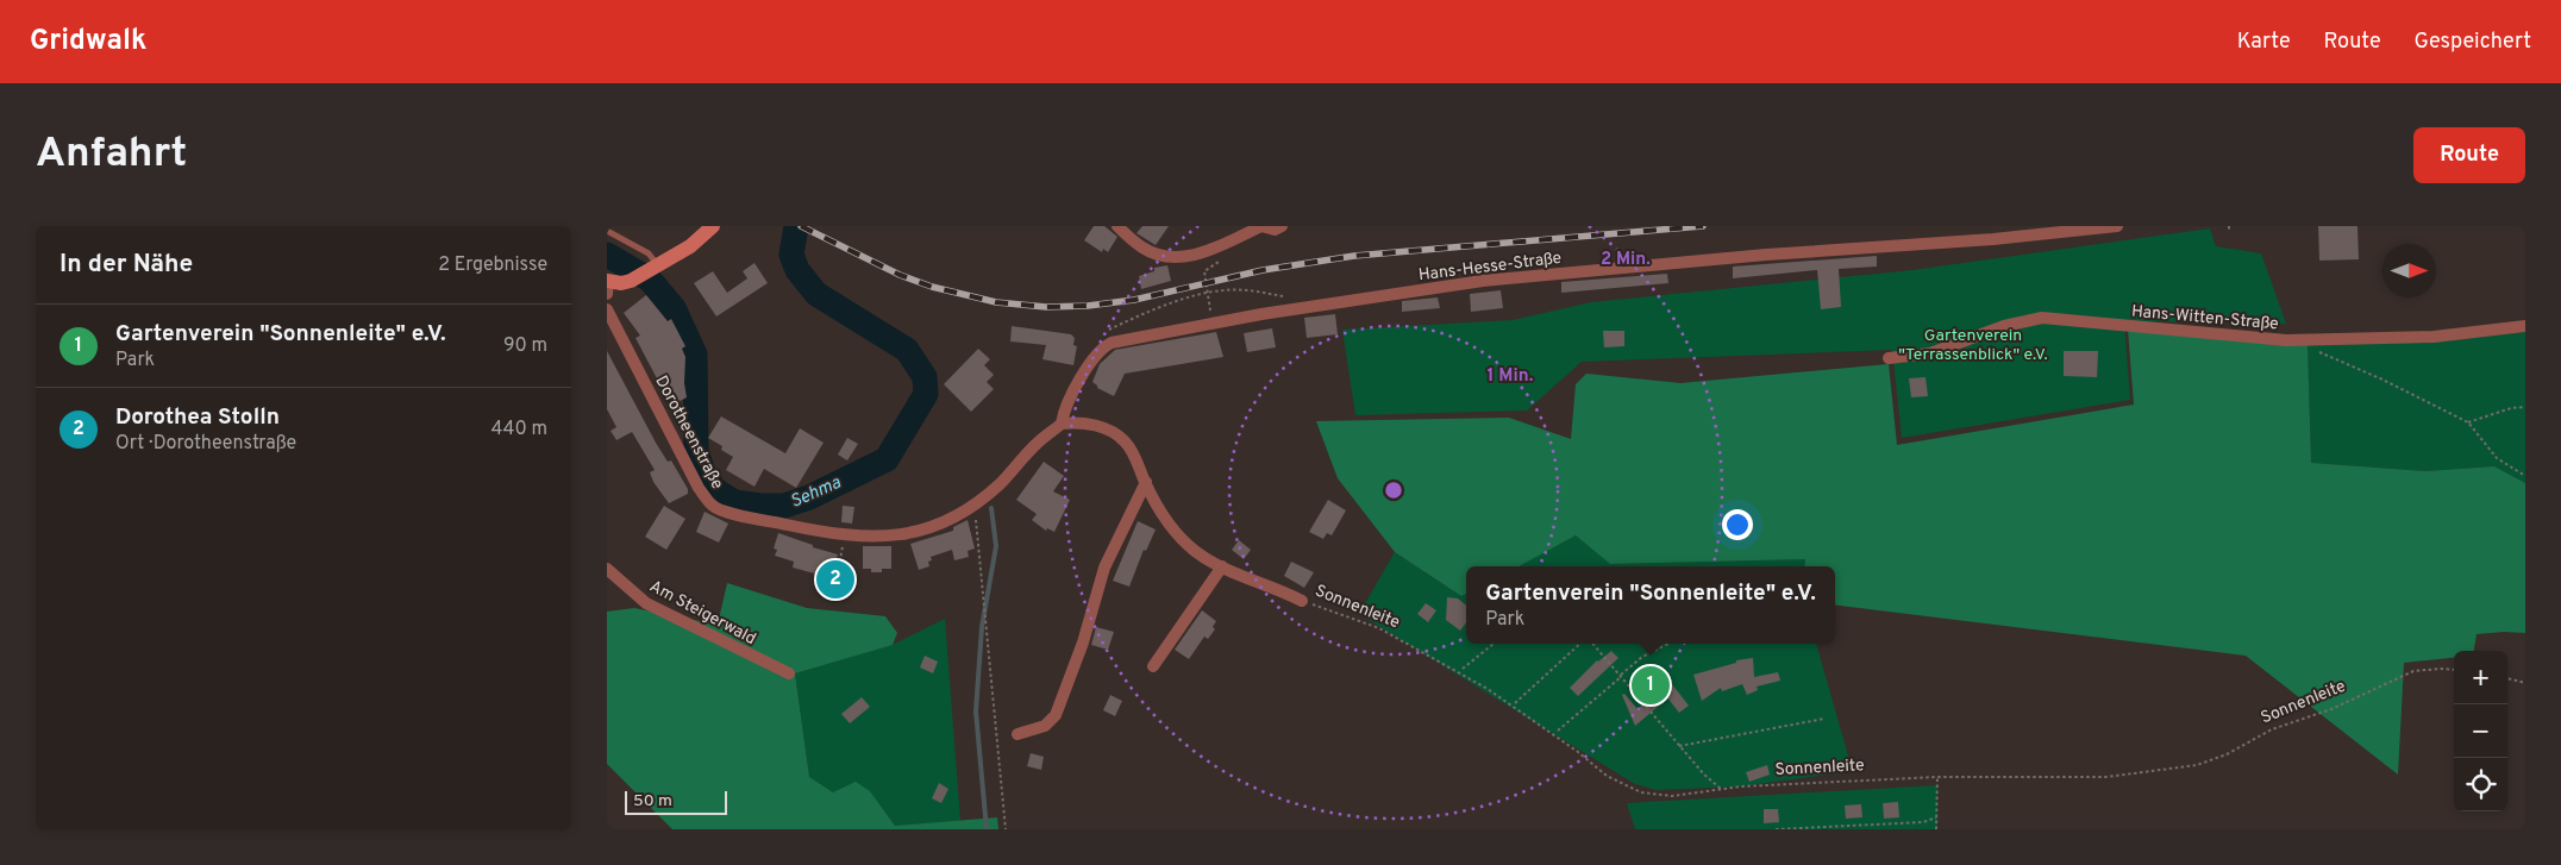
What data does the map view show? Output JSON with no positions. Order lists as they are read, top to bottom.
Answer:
{
  "streets": {
    "street": [
      "Hans-Hesse-Straße",
      "Hans-Witten-Straße",
      "Dorotheenstraße",
      "Sonnenleite",
      "Am Steigerwald"
    ]
  },
  "crossings": [
    ["Dorotheenstraße", "Sonnenleite"]
  ],
  "water": ["Sehma"],
  "parks": ["Gartenverein \"Terrassenblick\" e.V."],
  "scale_bar": "50 m",
  "north": "right",
  "page": {
    "header": "Gridwalk",
    "nav": ["Karte", "Route", "Gespeichert"],
    "buttons": "Route",
    "title": "Anfahrt",
    "heading": ["In der Nähe", "2 Ergebnisse"],
    "list": [
      {
        "mark": "1",
        "name": "Gartenverein \"Sonnenleite\" e.V.",
        "note": "Park",
        "value": "90 m"
      },
      {
        "mark": "2",
        "name": "Dorothea Stolln",
        "note": "Ort · Dorotheenstraße",
        "value": "440 m"
      }
    ],
    "pins": ["2", "1"],
    "popup": ["Gartenverein \"Sonnenleite\" e.V.", "Park"],
    "map_buttons": ["+", "−"],
    "scale": "50 m"
  },
  "rings": ["2 Min.", "1 Min."]
}
